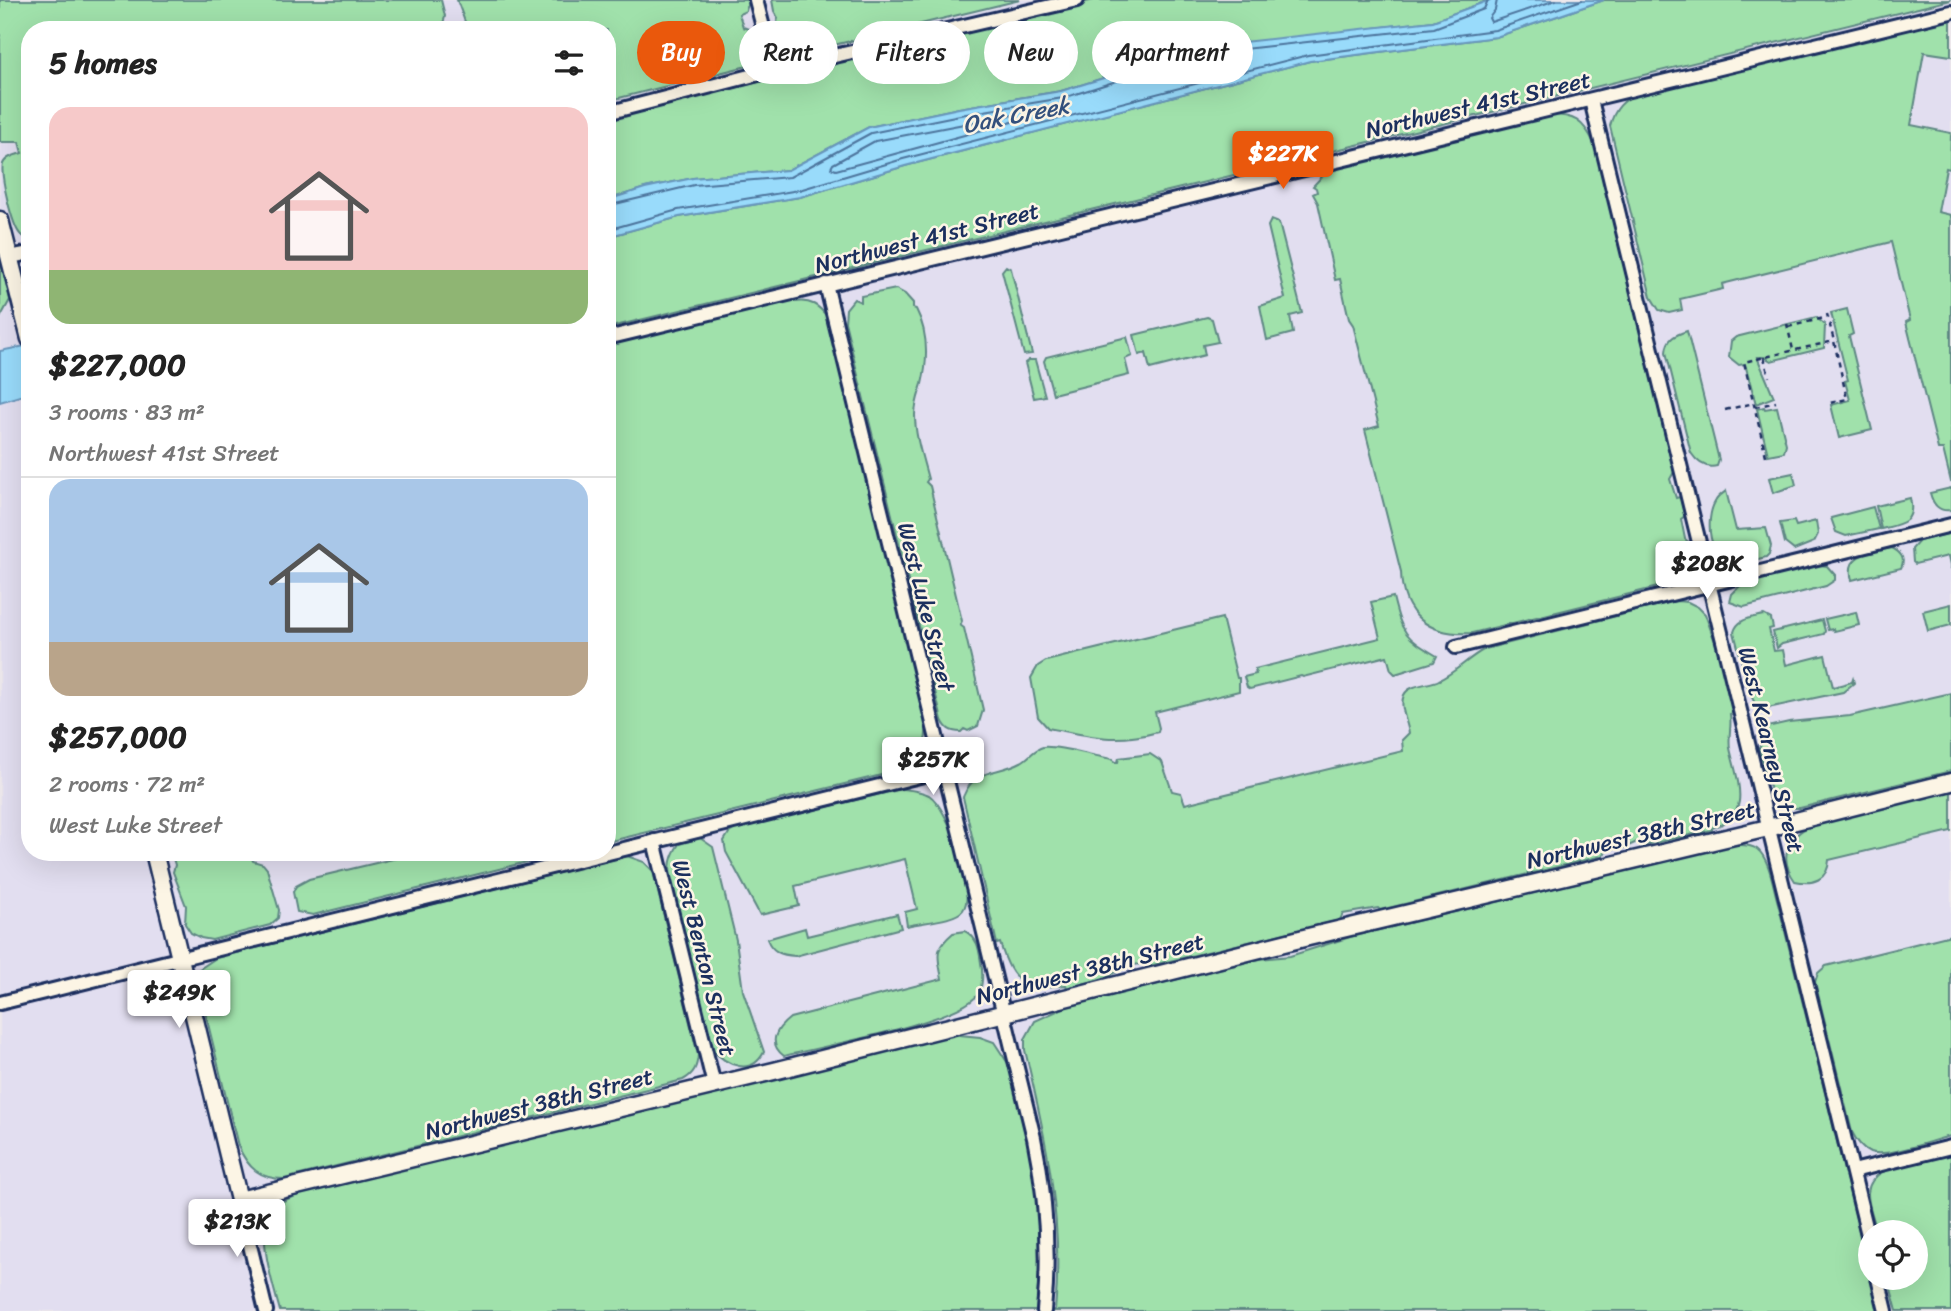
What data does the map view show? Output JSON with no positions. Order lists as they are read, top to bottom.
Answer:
{
  "streets": {
    "street": [
      "Northwest 41st Street",
      "West Luke Street",
      "West Kearney Street",
      "Northwest 38th Street",
      "West Benton Street"
    ]
  },
  "crossings": [
    ["Northwest 41st Street", "West Luke Street"],
    ["Northwest 41st Street", "West Kearney Street"],
    ["West Luke Street", "Northwest 38th Street"],
    ["West Kearney Street", "Northwest 38th Street"],
    ["Northwest 38th Street", "West Benton Street"]
  ],
  "water": ["Oak Creek"],
  "page": {
    "chip": [
      "Buy",
      "Rent",
      "Filters",
      "New",
      "Apartment"
    ],
    "heading": "5 homes",
    "list": [
      {
        "name": "$227,000",
        "note": "3 rooms · 83 m² · Northwest 41st Street"
      },
      {
        "name": "$257,000",
        "note": "2 rooms · 72 m² · West Luke Street"
      }
    ],
    "price": [
      "$227K",
      "$208K",
      "$257K",
      "$249K",
      "$213K"
    ]
  }
}
